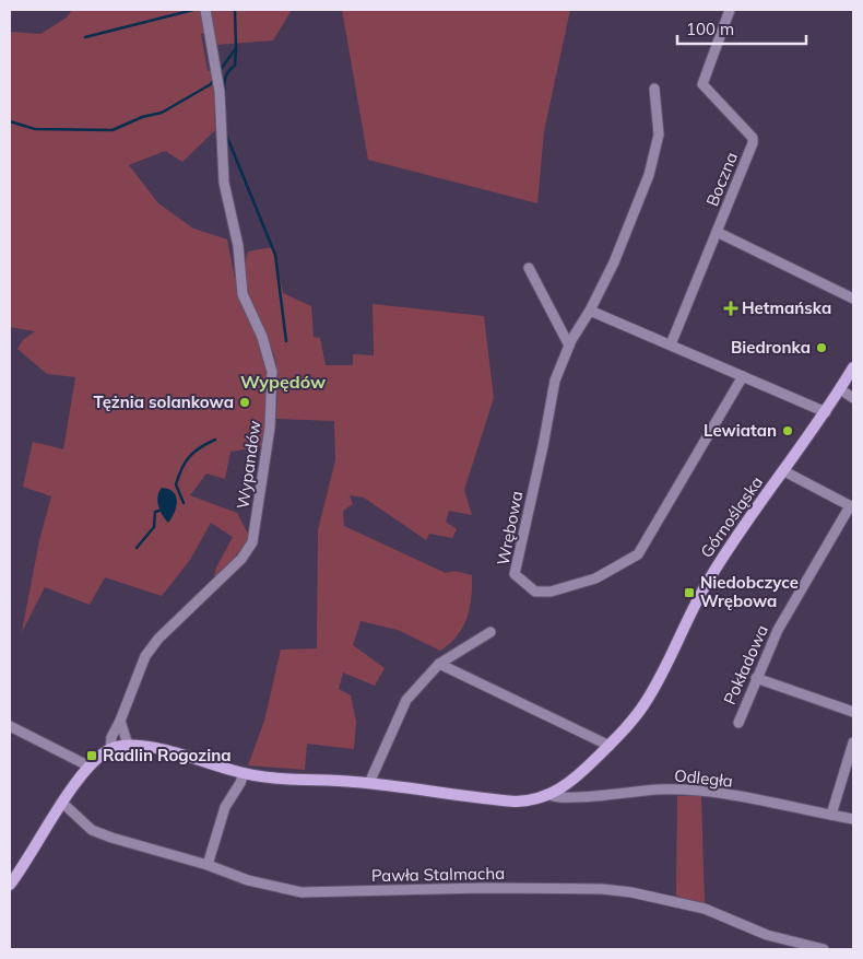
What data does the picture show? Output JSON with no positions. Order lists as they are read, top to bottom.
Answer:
{
  "streets": {
    "street": [
      "Boczna",
      "Wypandów",
      "Górnośląska",
      "Wrębowa",
      "Pokładowa",
      "Odległa",
      "Pawła Stalmacha"
    ]
  },
  "crossings": [
    ["Górnośląska", "Odległa"]
  ],
  "districts": ["Wypędów"],
  "places": {
    "health": ["Hetmańska"],
    "other": ["Biedronka", "Tężnia solankowa", "Lewiatan"],
    "transit": ["Niedobczyce Wrębowa", "Radlin Rogozina"]
  },
  "scale_bar": "100 m"
}
